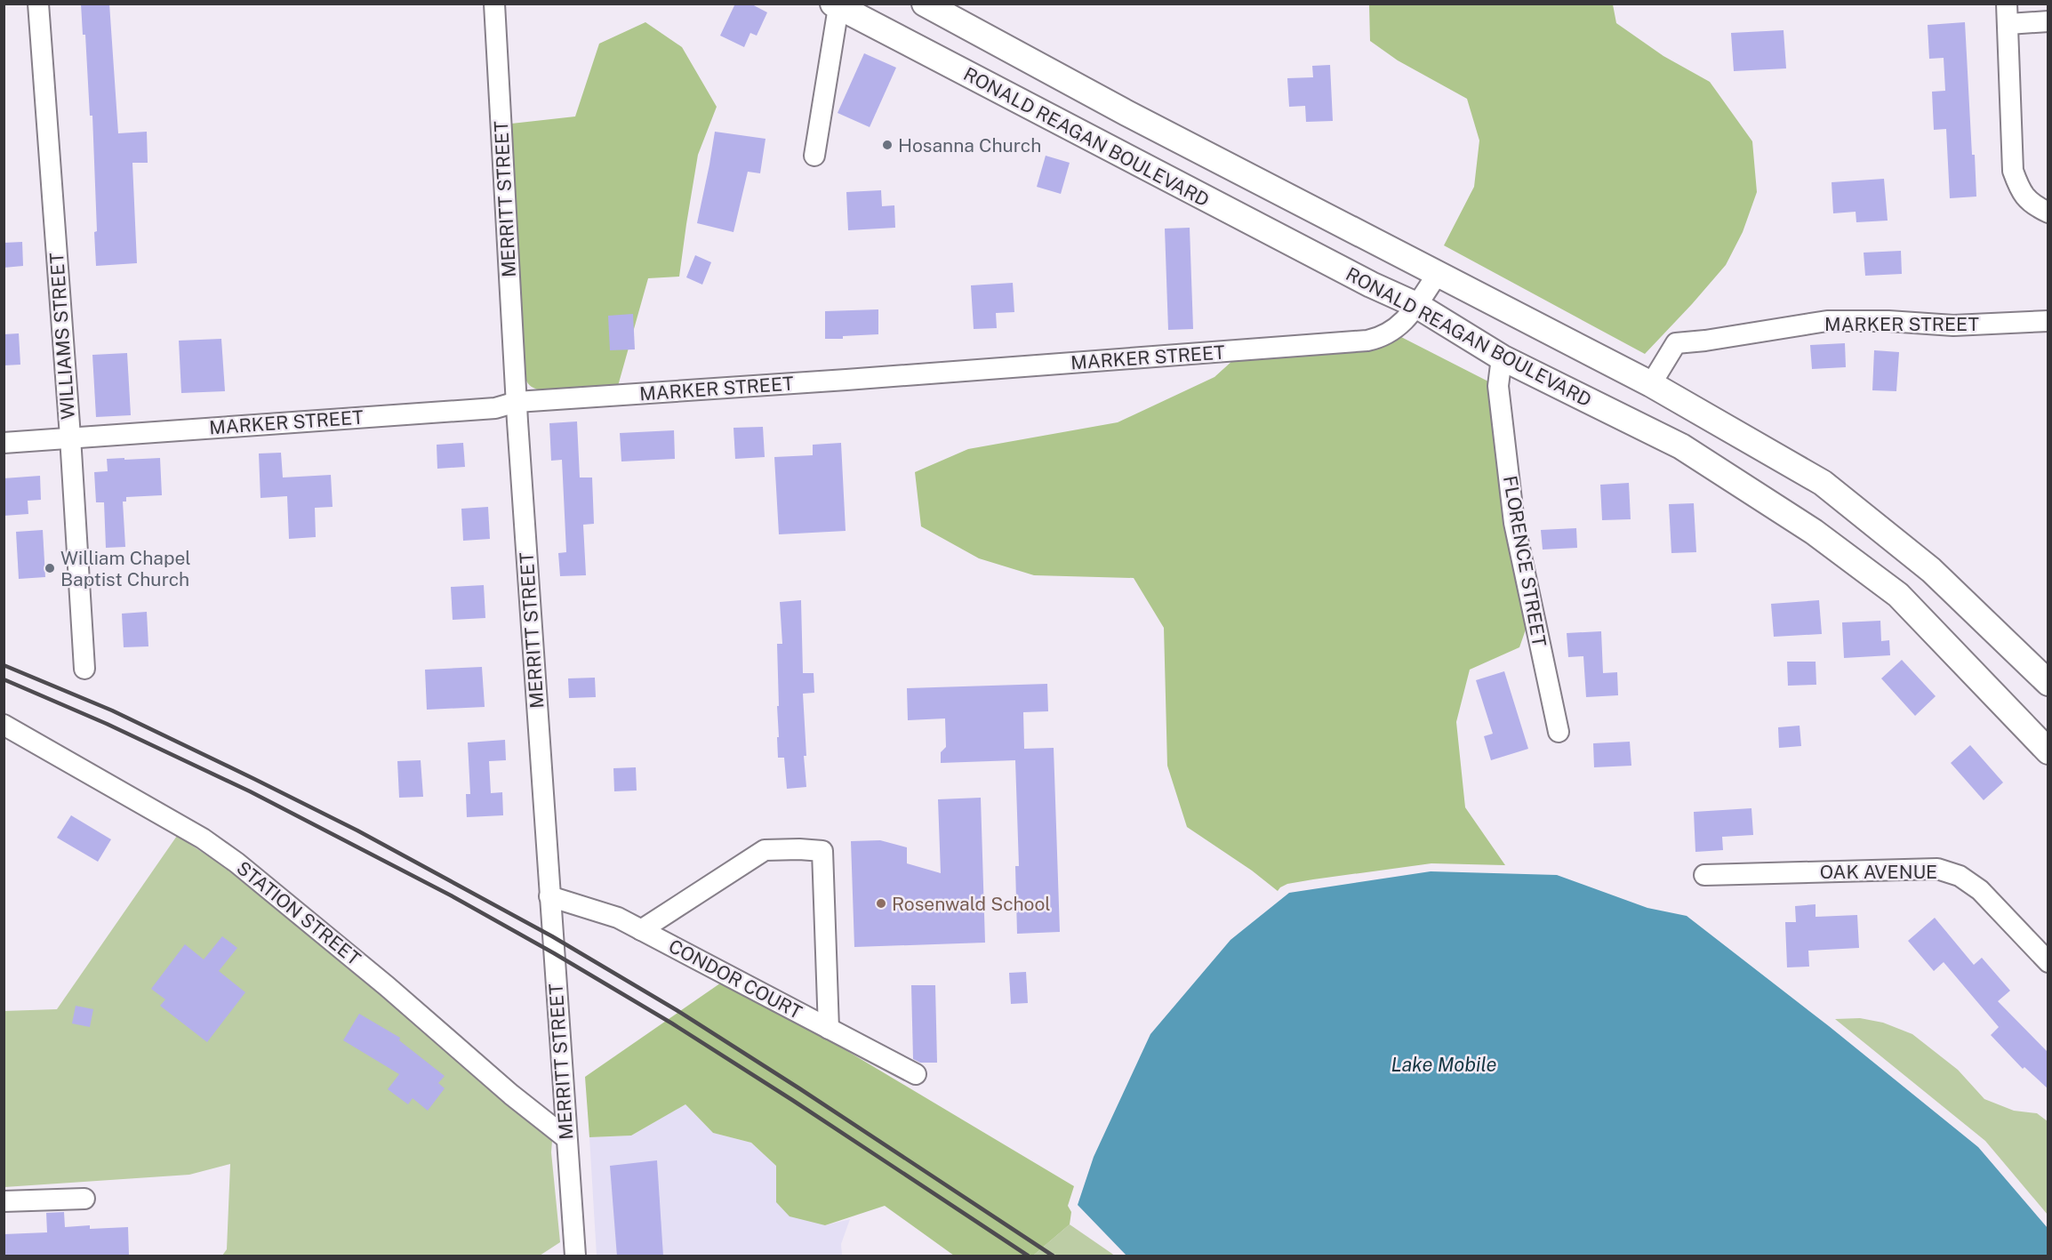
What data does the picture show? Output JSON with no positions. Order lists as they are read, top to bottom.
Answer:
{
  "streets": {
    "main road": ["RONALD REAGAN BOULEVARD"],
    "street": [
      "MERRITT STREET",
      "MARKER STREET",
      "WILLIAMS STREET",
      "FLORENCE STREET",
      "OAK AVENUE",
      "STATION STREET",
      "CONDOR COURT"
    ]
  },
  "crossings": [
    ["RONALD REAGAN BOULEVARD", "MARKER STREET"],
    ["RONALD REAGAN BOULEVARD", "FLORENCE STREET"],
    ["MERRITT STREET", "MARKER STREET"],
    ["MERRITT STREET", "STATION STREET"],
    ["MERRITT STREET", "CONDOR COURT"],
    ["MARKER STREET", "WILLIAMS STREET"]
  ],
  "water": ["Lake Mobile"],
  "places": ["Hosanna Church", "William Chapel Baptist Church", "Rosenwald School"]
}
